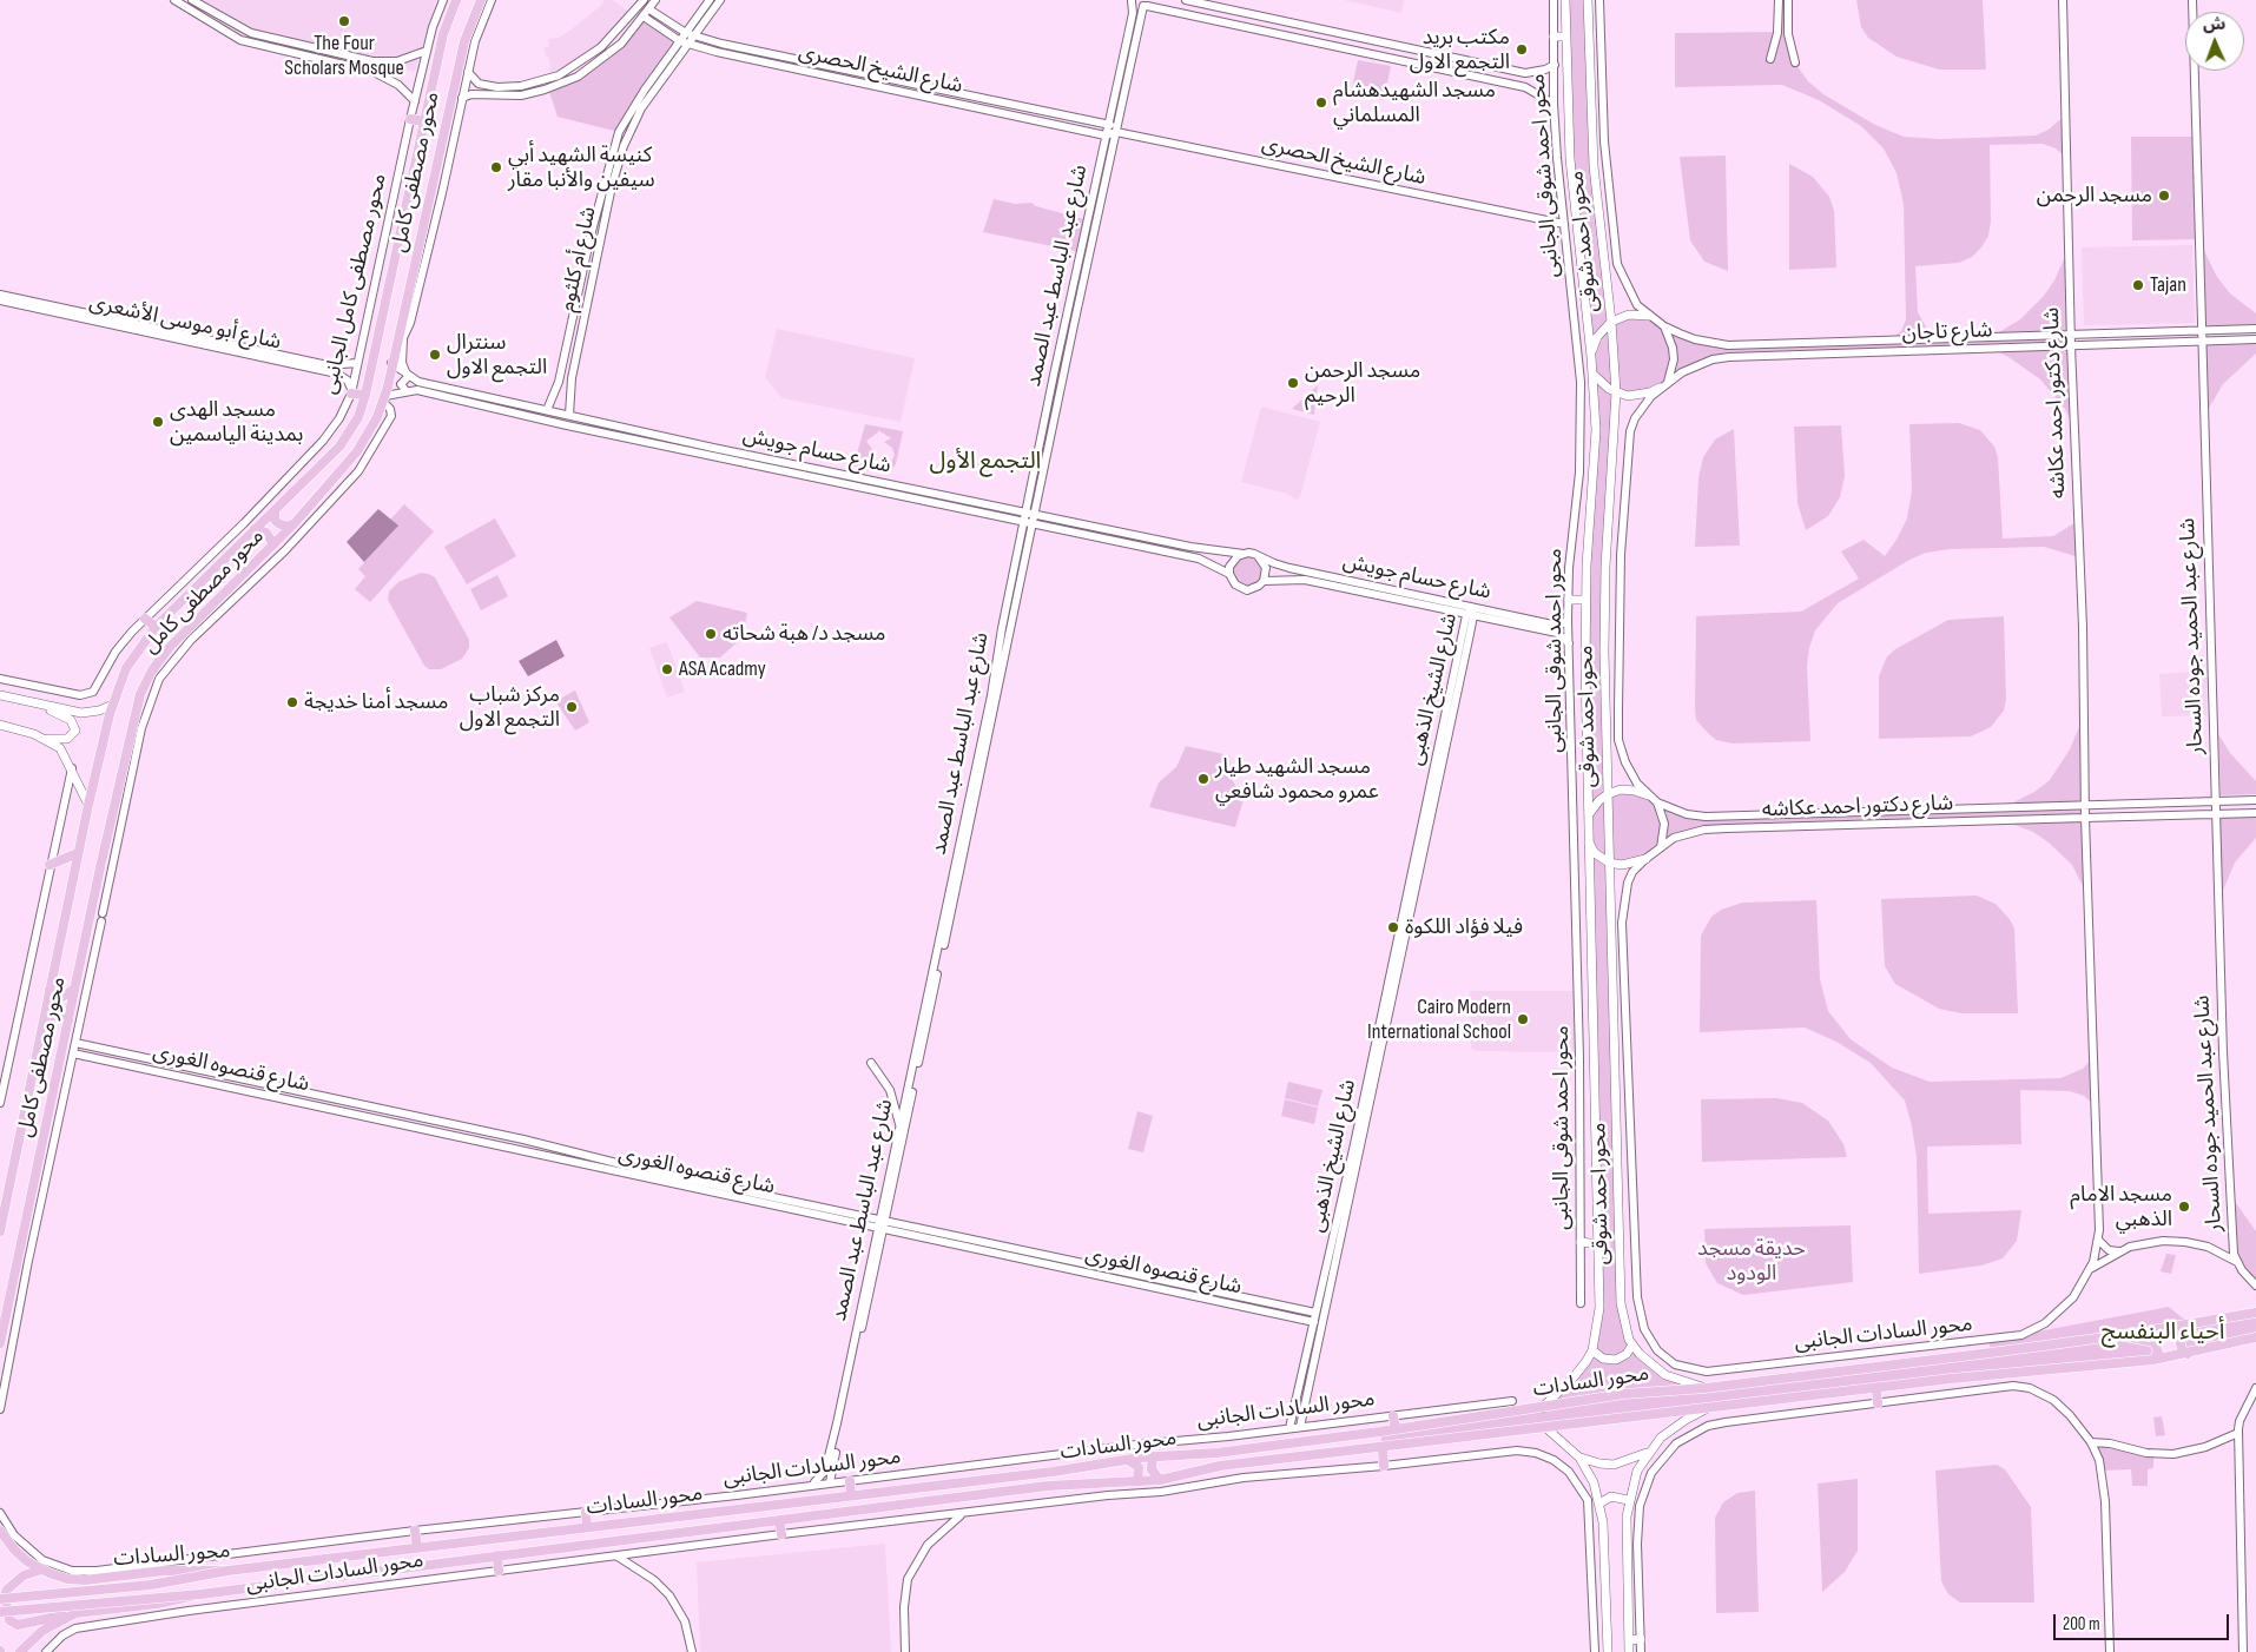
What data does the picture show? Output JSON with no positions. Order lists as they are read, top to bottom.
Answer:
{
  "streets": {
    "main road": ["محور مصطفى كامل", "محور احمد شوقى", "محور السادات"],
    "street": [
      "شارع الشيخ الحصرى",
      "محور احمد شوقى الجانبى",
      "شارع أم كلثوم",
      "شارع عبد الباسط عبد الصمد",
      "محور مصطفى كامل الجانبى",
      "شارع أبو موسى الأشعرى",
      "شارع تاجان",
      "شارع دكتور احمد عكاشه",
      "شارع حسام جويش",
      "شارع عبد الحميد جوده السحار",
      "شارع الشيخ الذهبى",
      "شارع قنصوه الغورى",
      "محور السادات الجانبى"
    ]
  },
  "crossings": [
    ["شارع الشيخ الحصرى", "محور احمد شوقى الجانبى"],
    ["شارع الشيخ الحصرى", "شارع أم كلثوم"],
    ["شارع الشيخ الحصرى", "شارع عبد الباسط عبد الصمد"],
    ["محور مصطفى كامل", "شارع حسام جويش"],
    ["محور احمد شوقى الجانبى", "شارع حسام جويش"],
    ["محور احمد شوقى", "شارع تاجان"],
    ["محور احمد شوقى", "شارع دكتور احمد عكاشه"],
    ["محور احمد شوقى", "محور السادات الجانبى"],
    ["محور احمد شوقى", "محور السادات"],
    ["شارع أم كلثوم", "شارع حسام جويش"],
    ["شارع عبد الباسط عبد الصمد", "شارع حسام جويش"],
    ["شارع عبد الباسط عبد الصمد", "شارع قنصوه الغورى"],
    ["شارع عبد الباسط عبد الصمد", "محور السادات الجانبى"],
    ["محور مصطفى كامل الجانبى", "شارع أبو موسى الأشعرى"],
    ["شارع تاجان", "شارع دكتور احمد عكاشه"],
    ["شارع تاجان", "شارع عبد الحميد جوده السحار"],
    ["شارع تاجان", "محور السادات الجانبى"],
    ["شارع دكتور احمد عكاشه", "شارع عبد الحميد جوده السحار"],
    ["شارع دكتور احمد عكاشه", "محور السادات الجانبى"],
    ["شارع حسام جويش", "شارع الشيخ الذهبى"],
    ["شارع الشيخ الذهبى", "شارع قنصوه الغورى"],
    ["شارع الشيخ الذهبى", "محور السادات الجانبى"]
  ],
  "districts": ["التجمع الأول", "أحياء البنفسج"],
  "parks": ["حديقة مسجد الودود"],
  "places": [
    "The Four Scholars Mosque",
    "مكتب بريد التجمع الاول",
    "مسجد الشهيدهشام المسلماني",
    "كنيسة الشهيد أبي سيفين والأنبا مقار",
    "مسجد الرحمن",
    "Tajan",
    "سنترال التجمع الاول",
    "مسجد الرحمن الرحيم",
    "مسجد الهدى بمدينة الياسمين",
    "مسجد د/ هبة شحاته",
    "ASA Acadmy",
    "مسجد أمنا خديجة",
    "مركز شباب التجمع الاول",
    "مسجد الشهيد طيار عمرو محمود شافعي",
    "فيلا فؤاد اللكوة",
    "Cairo Modern International School",
    "مسجد الامام الذهبي"
  ],
  "scale_bar": "200 m",
  "north": "top"
}
